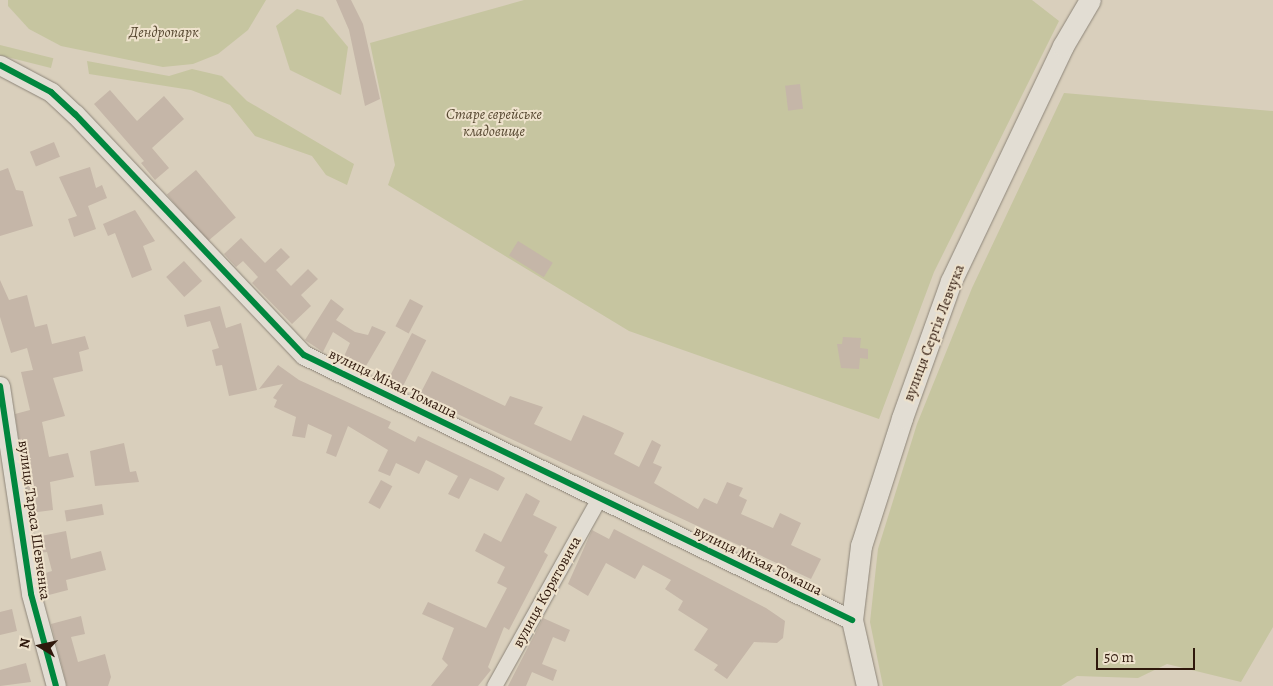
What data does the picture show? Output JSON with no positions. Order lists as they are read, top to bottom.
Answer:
{
  "streets": {
    "main road": ["вулиця Сергія Левчука"],
    "street": ["вулиця Міхая Томаша", "вулиця Тараса Шевченка", "вулиця Корятовича"]
  },
  "crossings": [
    ["вулиця Сергія Левчука", "вулиця Міхая Томаша"],
    ["вулиця Міхая Томаша", "вулиця Корятовича"]
  ],
  "parks": ["Дендропарк", "Старе єврейське кладовище"],
  "scale_bar": "50 m",
  "north": "left"
}
